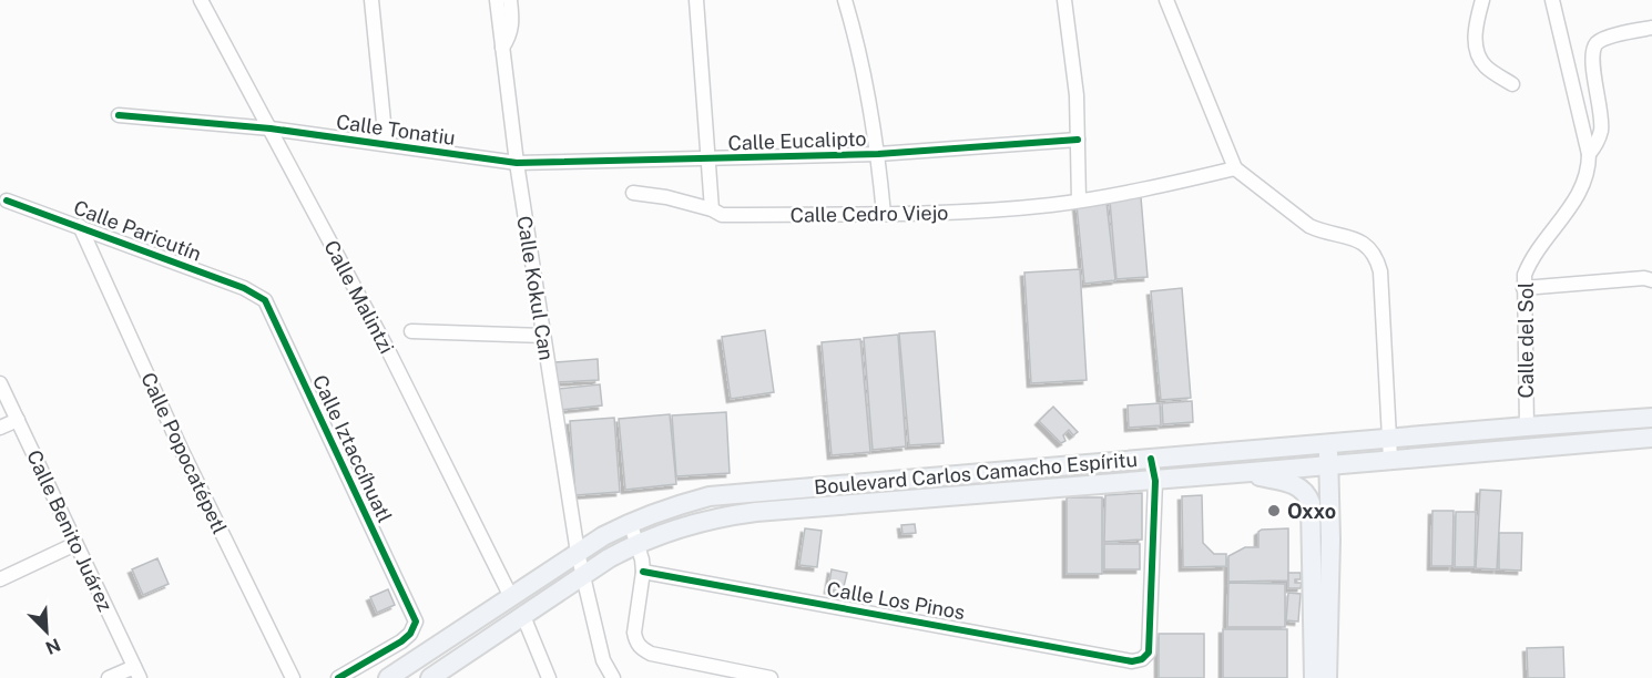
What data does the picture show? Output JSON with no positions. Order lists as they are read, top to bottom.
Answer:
{
  "streets": {
    "main road": ["Boulevard Carlos Camacho Espíritu"],
    "street": [
      "Calle Tonatiu",
      "Calle Eucalipto",
      "Calle Cedro Viejo",
      "Calle Paricutín",
      "Calle Kokul Can",
      "Calle Malintzi",
      "Calle del Sol",
      "Calle Iztaccíhuatl",
      "Calle Popocatépetl",
      "Calle Benito Juárez",
      "Calle Los Pinos"
    ]
  },
  "crossings": [
    ["Calle Tonatiu", "Calle Eucalipto"],
    ["Calle Tonatiu", "Calle Kokul Can"],
    ["Calle Tonatiu", "Calle Malintzi"],
    ["Calle Eucalipto", "Calle Kokul Can"],
    ["Calle Paricutín", "Calle Iztaccíhuatl"],
    ["Calle Paricutín", "Calle Popocatépetl"],
    ["Calle Kokul Can", "Boulevard Carlos Camacho Espíritu"],
    ["Calle Malintzi", "Boulevard Carlos Camacho Espíritu"],
    ["Calle del Sol", "Boulevard Carlos Camacho Espíritu"],
    ["Boulevard Carlos Camacho Espíritu", "Calle Los Pinos"]
  ],
  "places": ["Oxxo"],
  "north": "bottom right"
}
